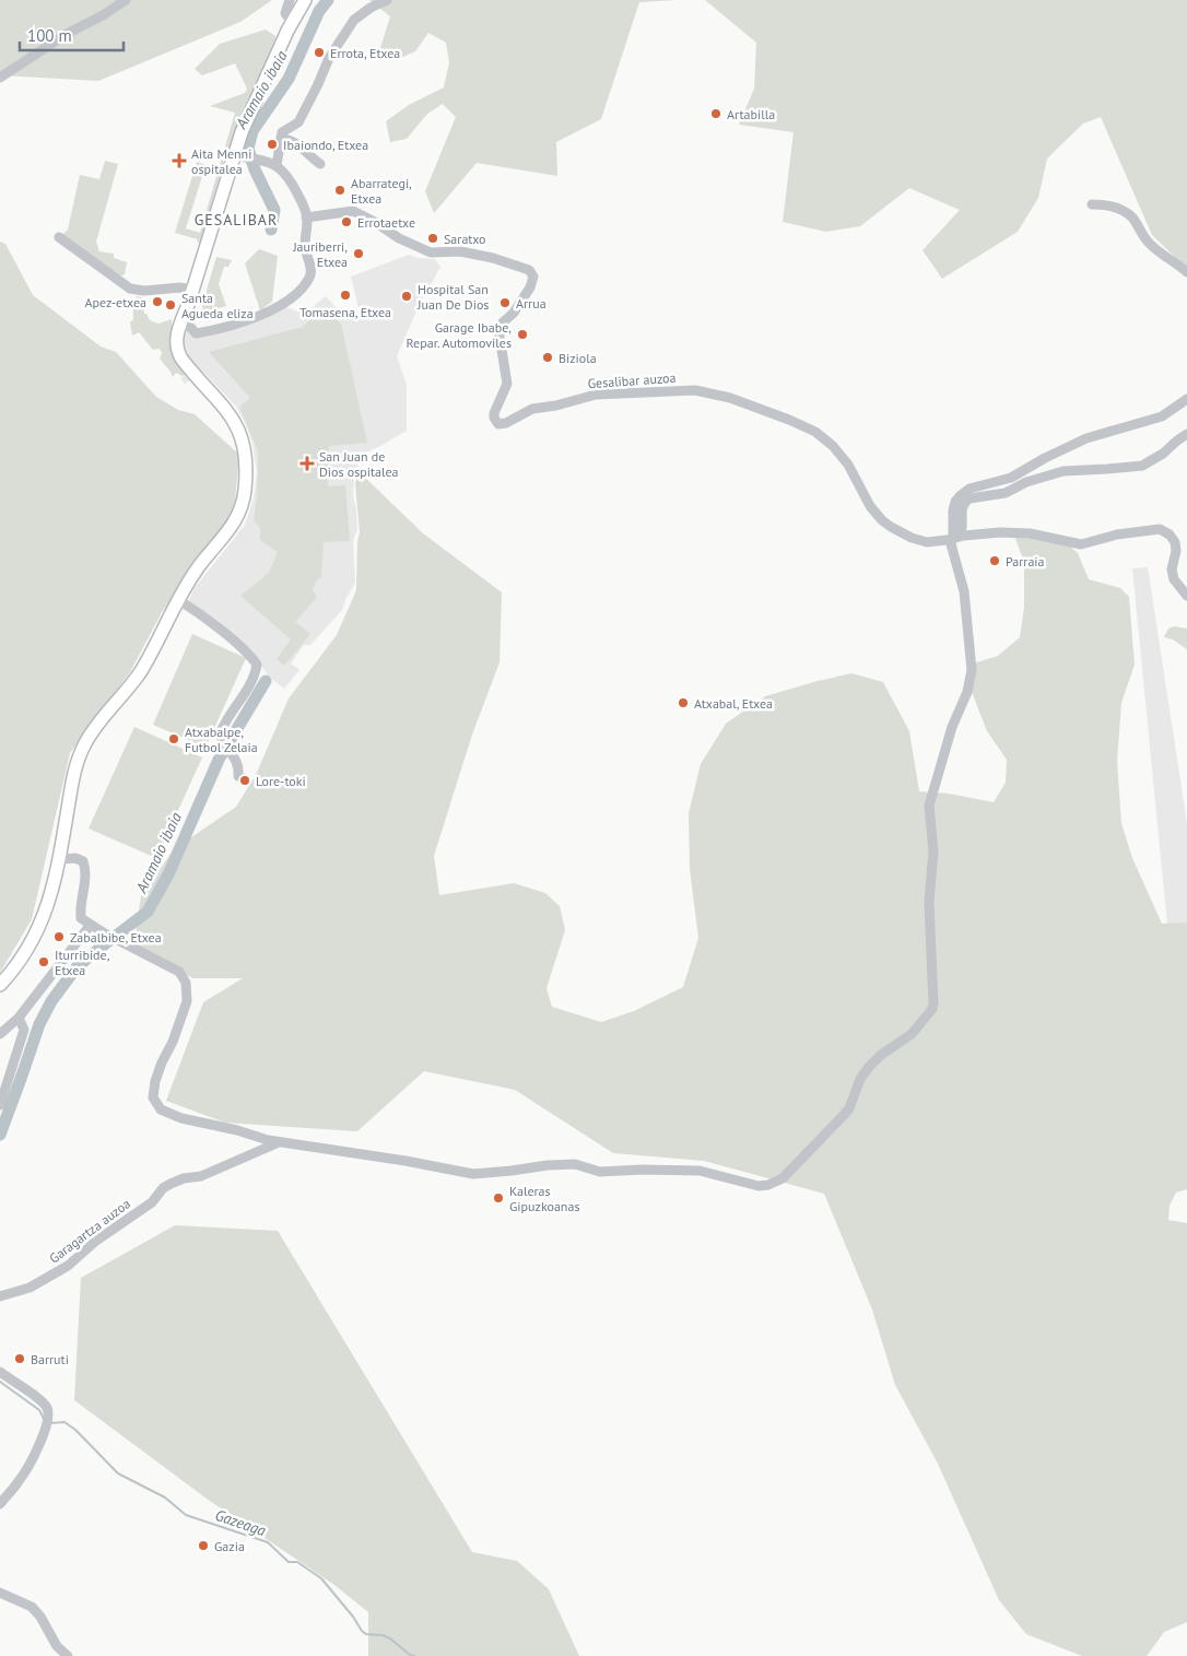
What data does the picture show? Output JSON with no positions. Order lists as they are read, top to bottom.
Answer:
{
  "streets": {
    "street": ["Gesalibar auzoa", "Garagartza auzoa"]
  },
  "districts": ["GESALIBAR"],
  "water": ["Aramaio ibaia", "Gazeaga"],
  "places": {
    "other": [
      "Errota, Etxea",
      "Artabilla",
      "Ibaiondo, Etxea",
      "Abarrategi, Etxea",
      "Errotaetxe",
      "Saratxo",
      "Jauriberri, Etxea",
      "Tomasena, Etxea",
      "Hospital San Juan De Dios",
      "Apez-etxea",
      "Arrua",
      "Santa Agueda eliza",
      "Garage Ibabe, Repar. Automoviles",
      "Biziola",
      "Parraia",
      "Atxabal, Etxea",
      "Atxabalpe, Futbol Zelaia",
      "Lore-toki",
      "Zabalbibe, Etxea",
      "Iturribide, Etxea",
      "Kaleras Gipuzkoanas",
      "Barruti",
      "Gazia"
    ],
    "health": ["Aita Menni ospitalea", "San Juan de Dios ospitalea"]
  },
  "scale_bar": "100 m"
}
